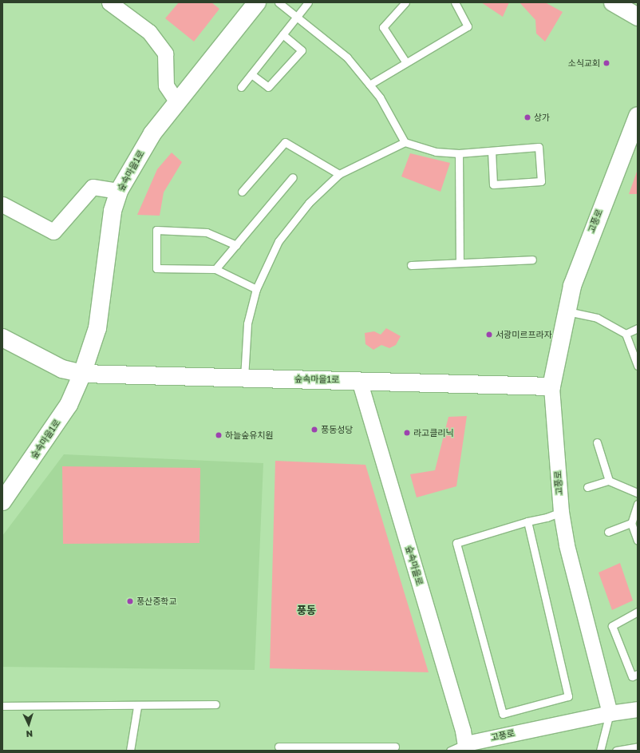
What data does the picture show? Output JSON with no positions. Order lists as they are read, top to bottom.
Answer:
{
  "streets": {
    "street": ["숲속마을1로", "고풍로", "숲속마을로"]
  },
  "crossings": [
    ["숲속마을1로", "고풍로"],
    ["숲속마을1로", "숲속마을로"],
    ["고풍로", "숲속마을로"]
  ],
  "districts": ["풍동"],
  "places": [
    "소식교회",
    "상가",
    "서광미르프라자",
    "풍동성당",
    "라고클리닉",
    "하늘숲유치원",
    "풍산중학교"
  ],
  "north": "bottom"
}
